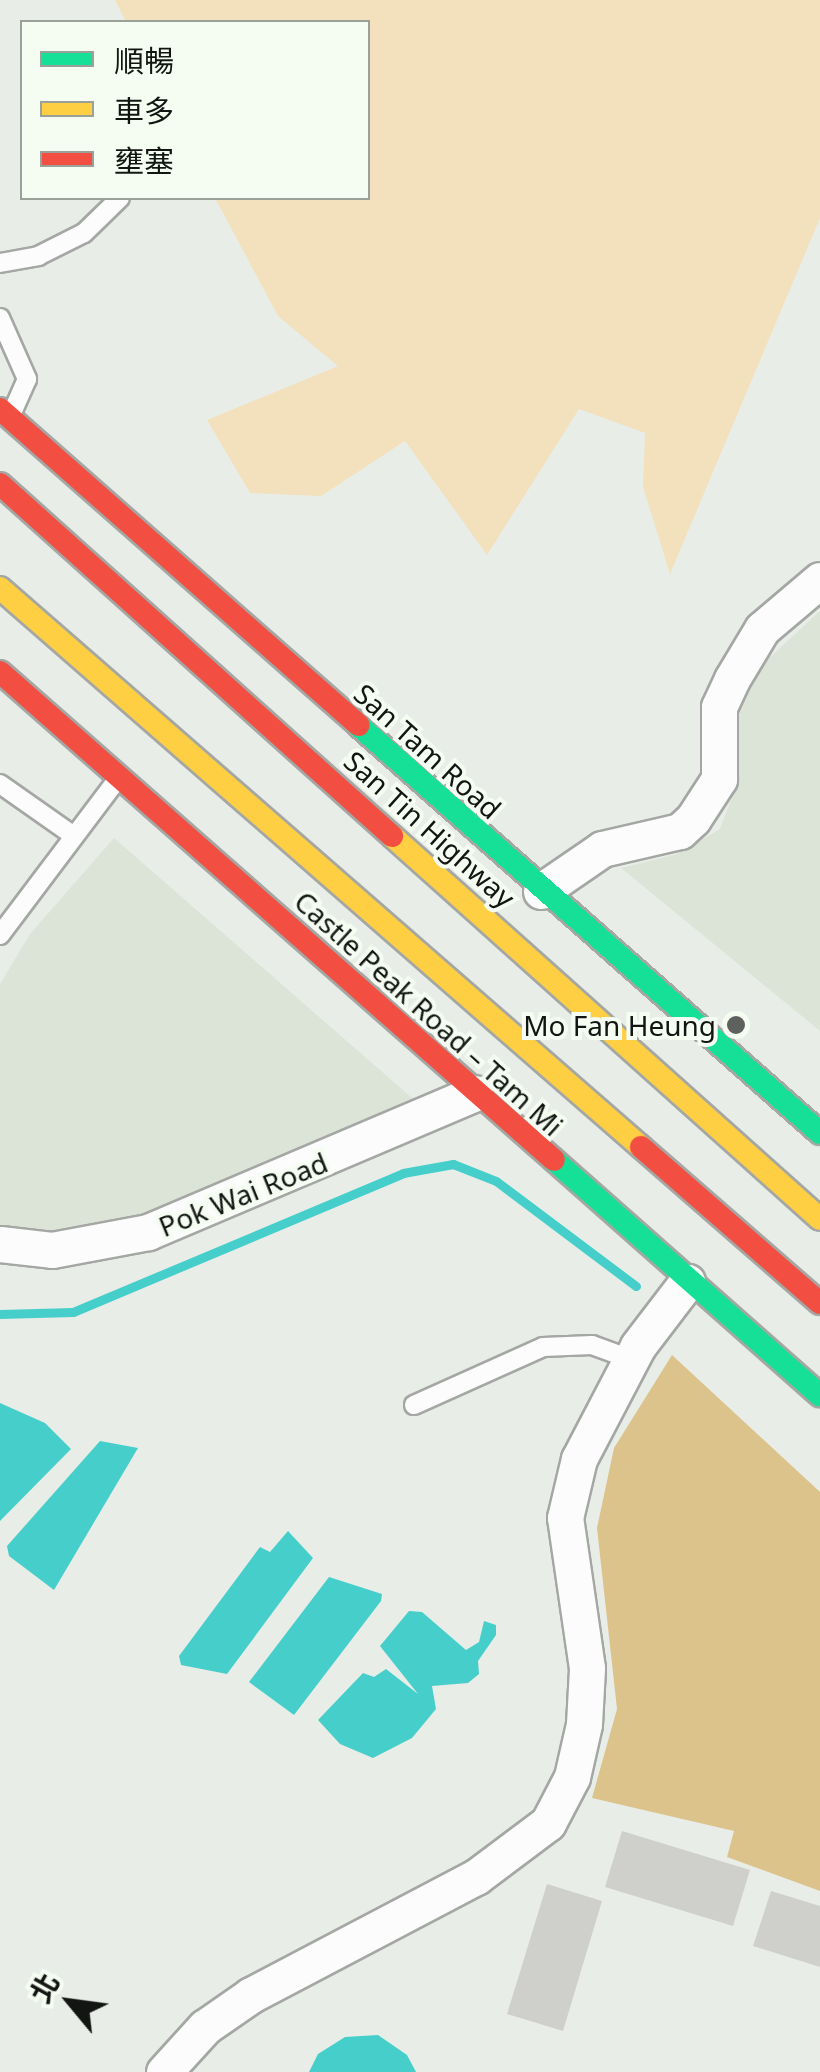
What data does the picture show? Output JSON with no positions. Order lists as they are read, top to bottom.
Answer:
{
  "streets": {
    "main road": ["San Tam Road", "San Tin Highway", "Castle Peak Road – Tam Mi"],
    "street": ["Pok Wai Road"]
  },
  "crossings": [
    ["Castle Peak Road – Tam Mi", "Pok Wai Road"]
  ],
  "places": ["Mo Fan Heung"],
  "legend": ["順暢", "車多", "壅塞"],
  "north": "top left"
}
